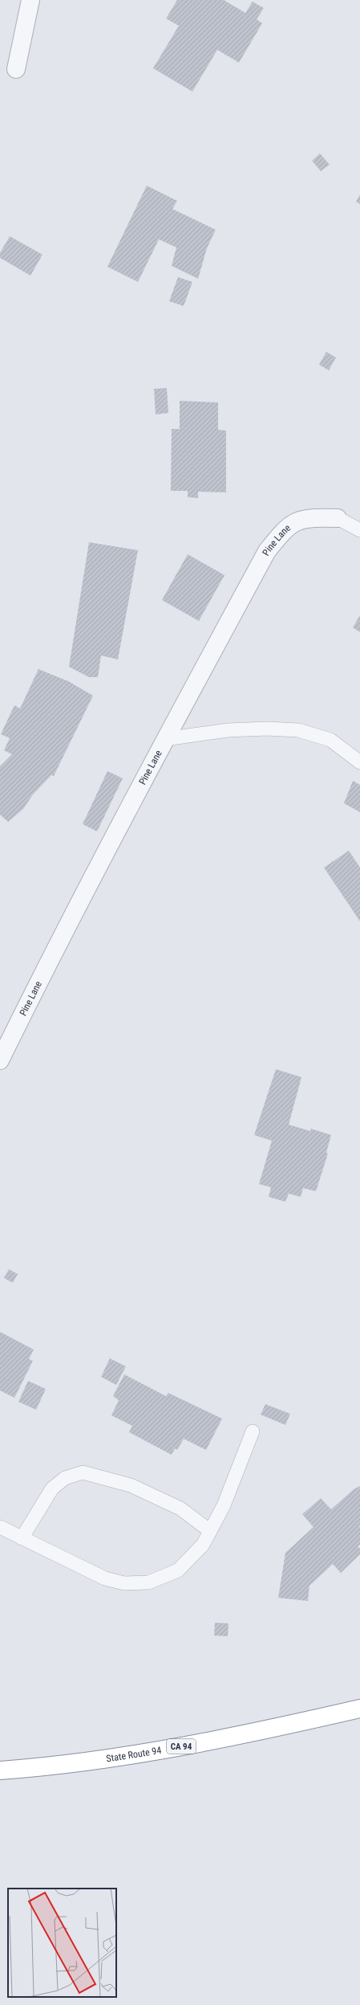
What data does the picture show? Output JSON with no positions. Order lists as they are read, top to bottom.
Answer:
{
  "streets": {
    "highway": ["CA 94", "State Route 94"],
    "street": ["Pine Lane"]
  }
}
